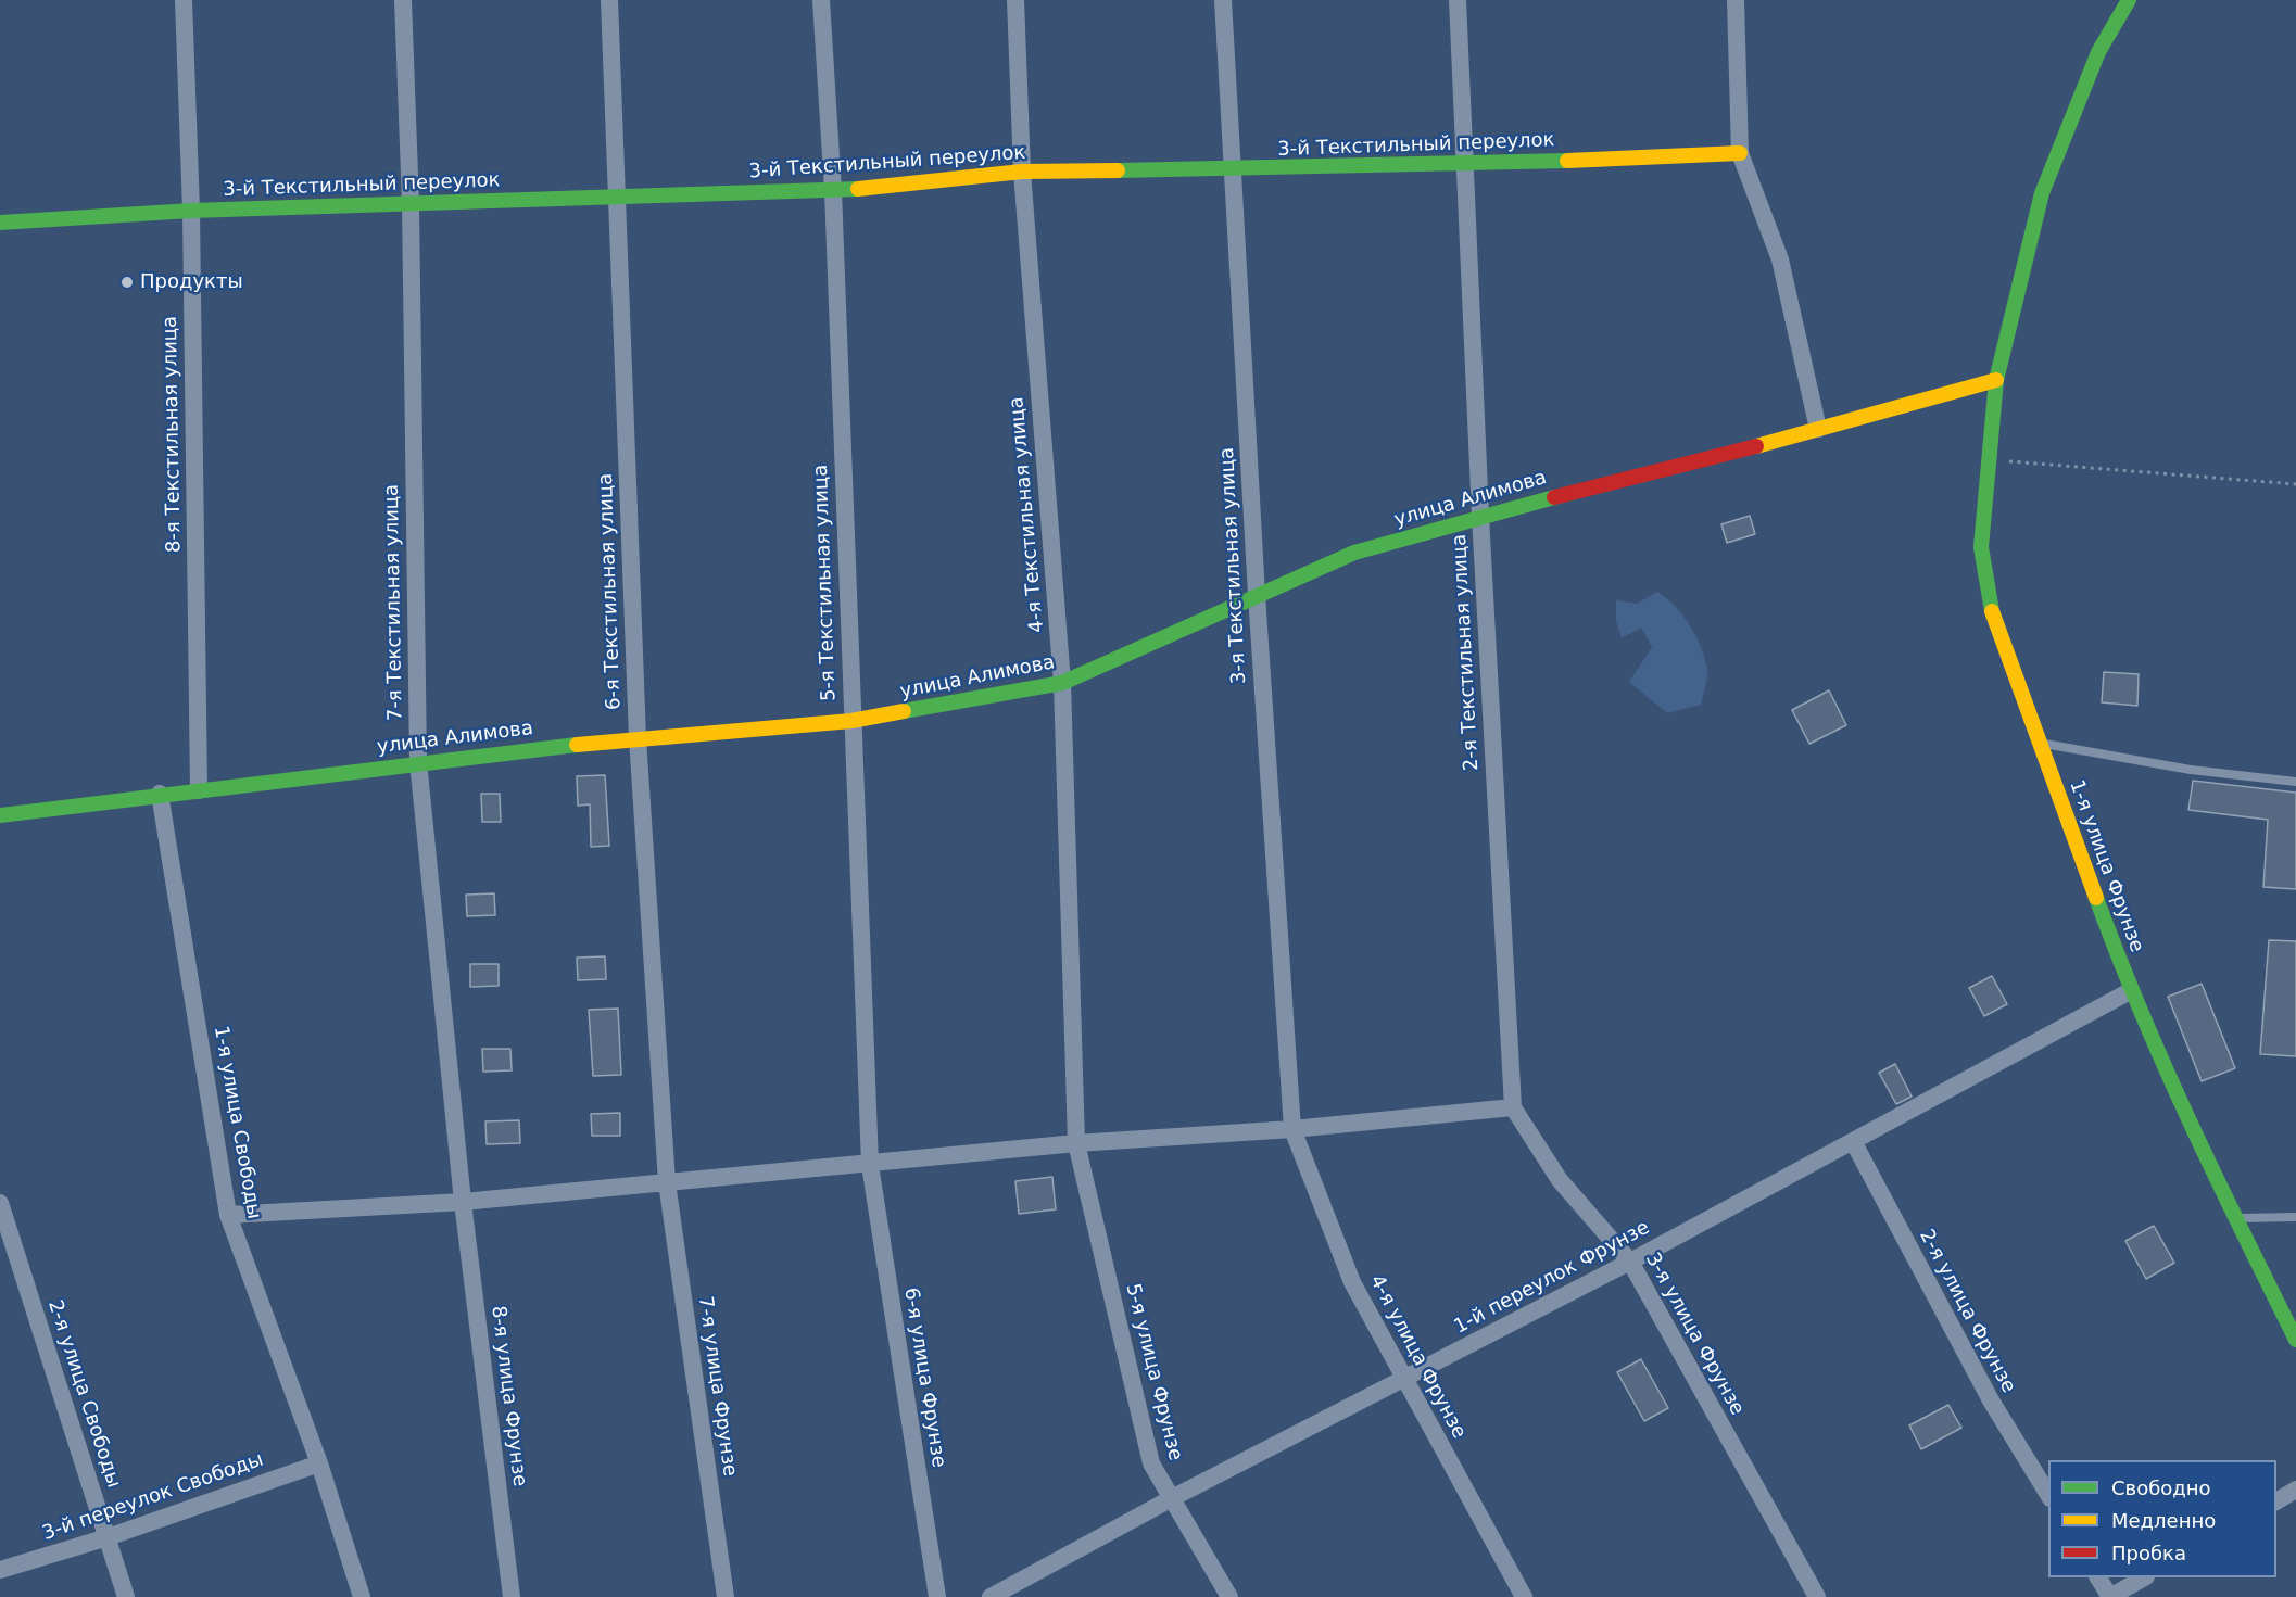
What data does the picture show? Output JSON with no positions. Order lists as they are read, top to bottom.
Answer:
{
  "streets": {
    "street": [
      "3-й Текстильный переулок",
      "8-я Текстильная улица",
      "улица Алимова",
      "4-я Текстильная улица",
      "3-я Текстильная улица",
      "5-я Текстильная улица",
      "6-я Текстильная улица",
      "7-я Текстильная улица",
      "2-я Текстильная улица",
      "1-я улица Фрунзе",
      "1-я улица Свободы",
      "1-й переулок Фрунзе",
      "2-я улица Фрунзе",
      "3-я улица Фрунзе",
      "4-я улица Фрунзе",
      "5-я улица Фрунзе",
      "6-я улица Фрунзе",
      "7-я улица Фрунзе",
      "2-я улица Свободы",
      "8-я улица Фрунзе",
      "3-й переулок Свободы"
    ]
  },
  "crossings": [
    ["3-й Текстильный переулок", "8-я Текстильная улица"],
    ["3-й Текстильный переулок", "4-я Текстильная улица"],
    ["3-й Текстильный переулок", "3-я Текстильная улица"],
    ["3-й Текстильный переулок", "5-я Текстильная улица"],
    ["3-й Текстильный переулок", "6-я Текстильная улица"],
    ["3-й Текстильный переулок", "7-я Текстильная улица"],
    ["3-й Текстильный переулок", "2-я Текстильная улица"],
    ["8-я Текстильная улица", "улица Алимова"],
    ["улица Алимова", "4-я Текстильная улица"],
    ["улица Алимова", "3-я Текстильная улица"],
    ["улица Алимова", "5-я Текстильная улица"],
    ["улица Алимова", "6-я Текстильная улица"],
    ["улица Алимова", "7-я Текстильная улица"],
    ["улица Алимова", "2-я Текстильная улица"],
    ["улица Алимова", "1-я улица Фрунзе"],
    ["улица Алимова", "1-я улица Свободы"],
    ["4-я Текстильная улица", "5-я улица Фрунзе"],
    ["3-я Текстильная улица", "4-я улица Фрунзе"],
    ["5-я Текстильная улица", "6-я улица Фрунзе"],
    ["6-я Текстильная улица", "7-я улица Фрунзе"],
    ["7-я Текстильная улица", "8-я улица Фрунзе"],
    ["2-я Текстильная улица", "3-я улица Фрунзе"],
    ["1-я улица Фрунзе", "1-й переулок Фрунзе"],
    ["1-я улица Свободы", "3-й переулок Свободы"],
    ["1-й переулок Фрунзе", "2-я улица Фрунзе"],
    ["1-й переулок Фрунзе", "3-я улица Фрунзе"],
    ["1-й переулок Фрунзе", "4-я улица Фрунзе"],
    ["1-й переулок Фрунзе", "5-я улица Фрунзе"],
    ["2-я улица Свободы", "3-й переулок Свободы"]
  ],
  "places": ["Продукты"],
  "legend": ["Свободно", "Медленно", "Пробка"]
}
